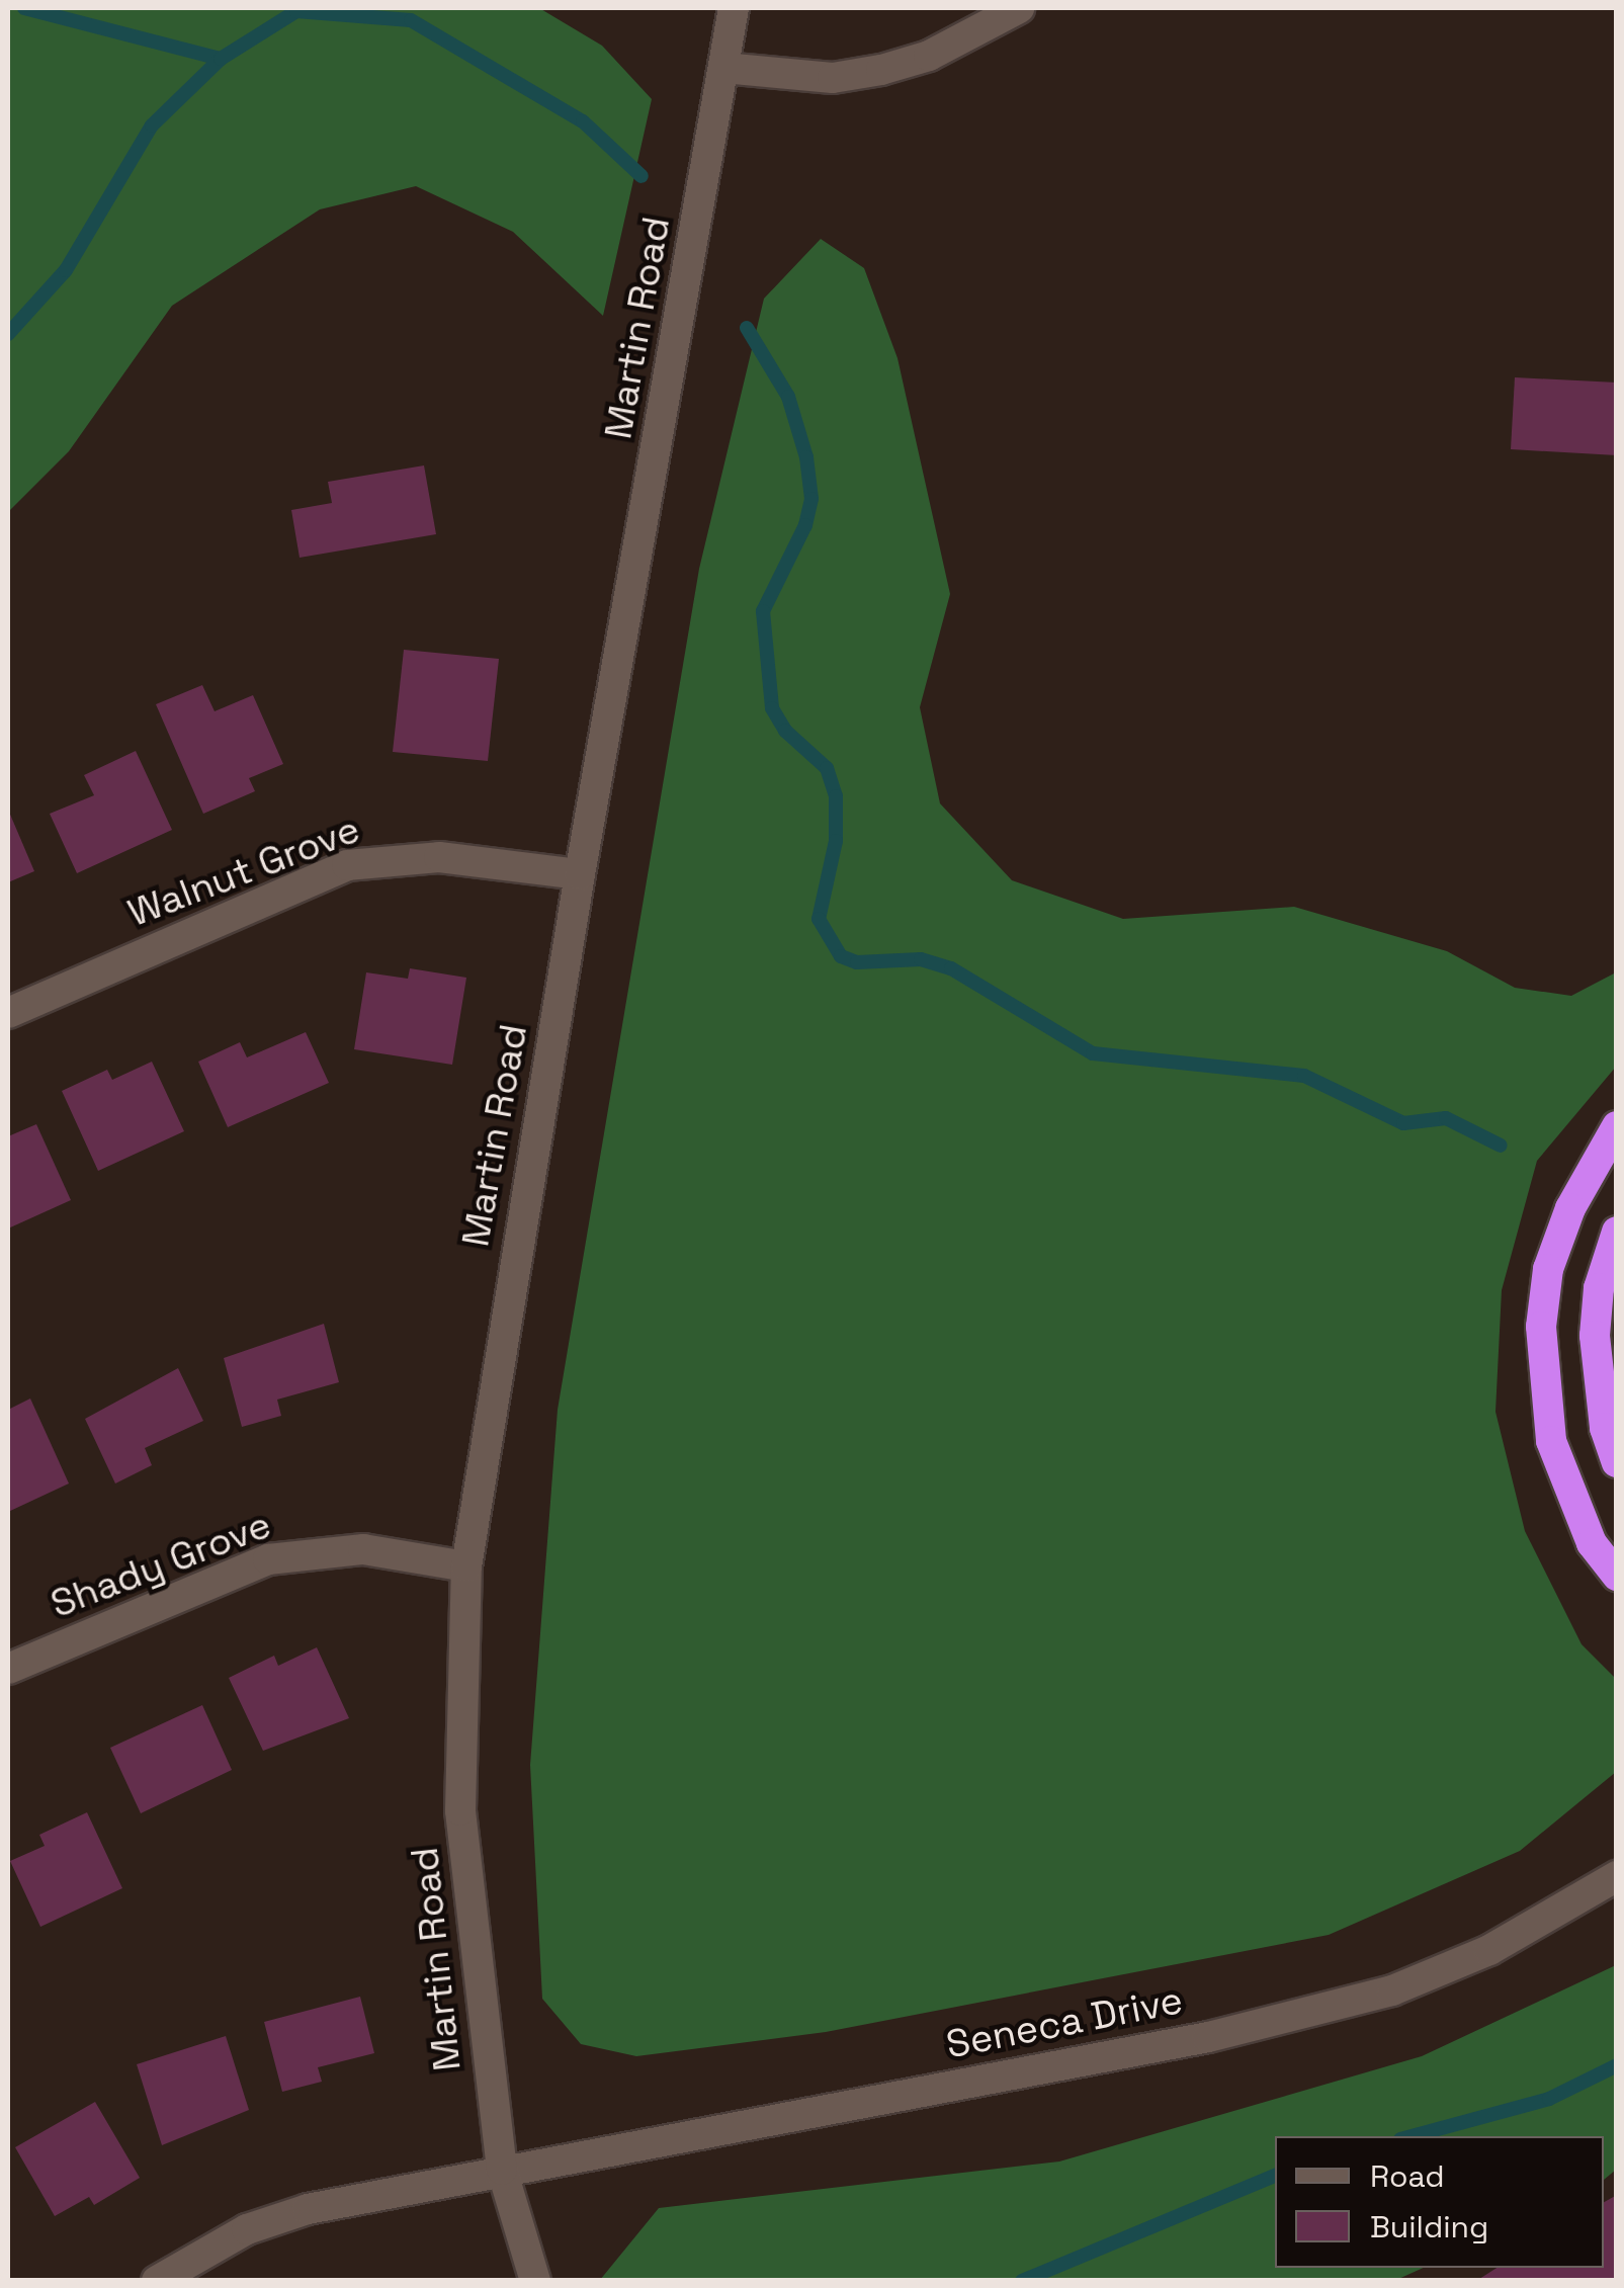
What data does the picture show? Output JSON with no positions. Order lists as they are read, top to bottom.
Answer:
{
  "streets": {
    "street": [
      "Martin Road",
      "Walnut Grove",
      "Shady Grove",
      "Seneca Drive"
    ]
  },
  "crossings": [
    ["Martin Road", "Walnut Grove"],
    ["Martin Road", "Shady Grove"],
    ["Martin Road", "Seneca Drive"]
  ],
  "legend": ["Road", "Building"]
}
